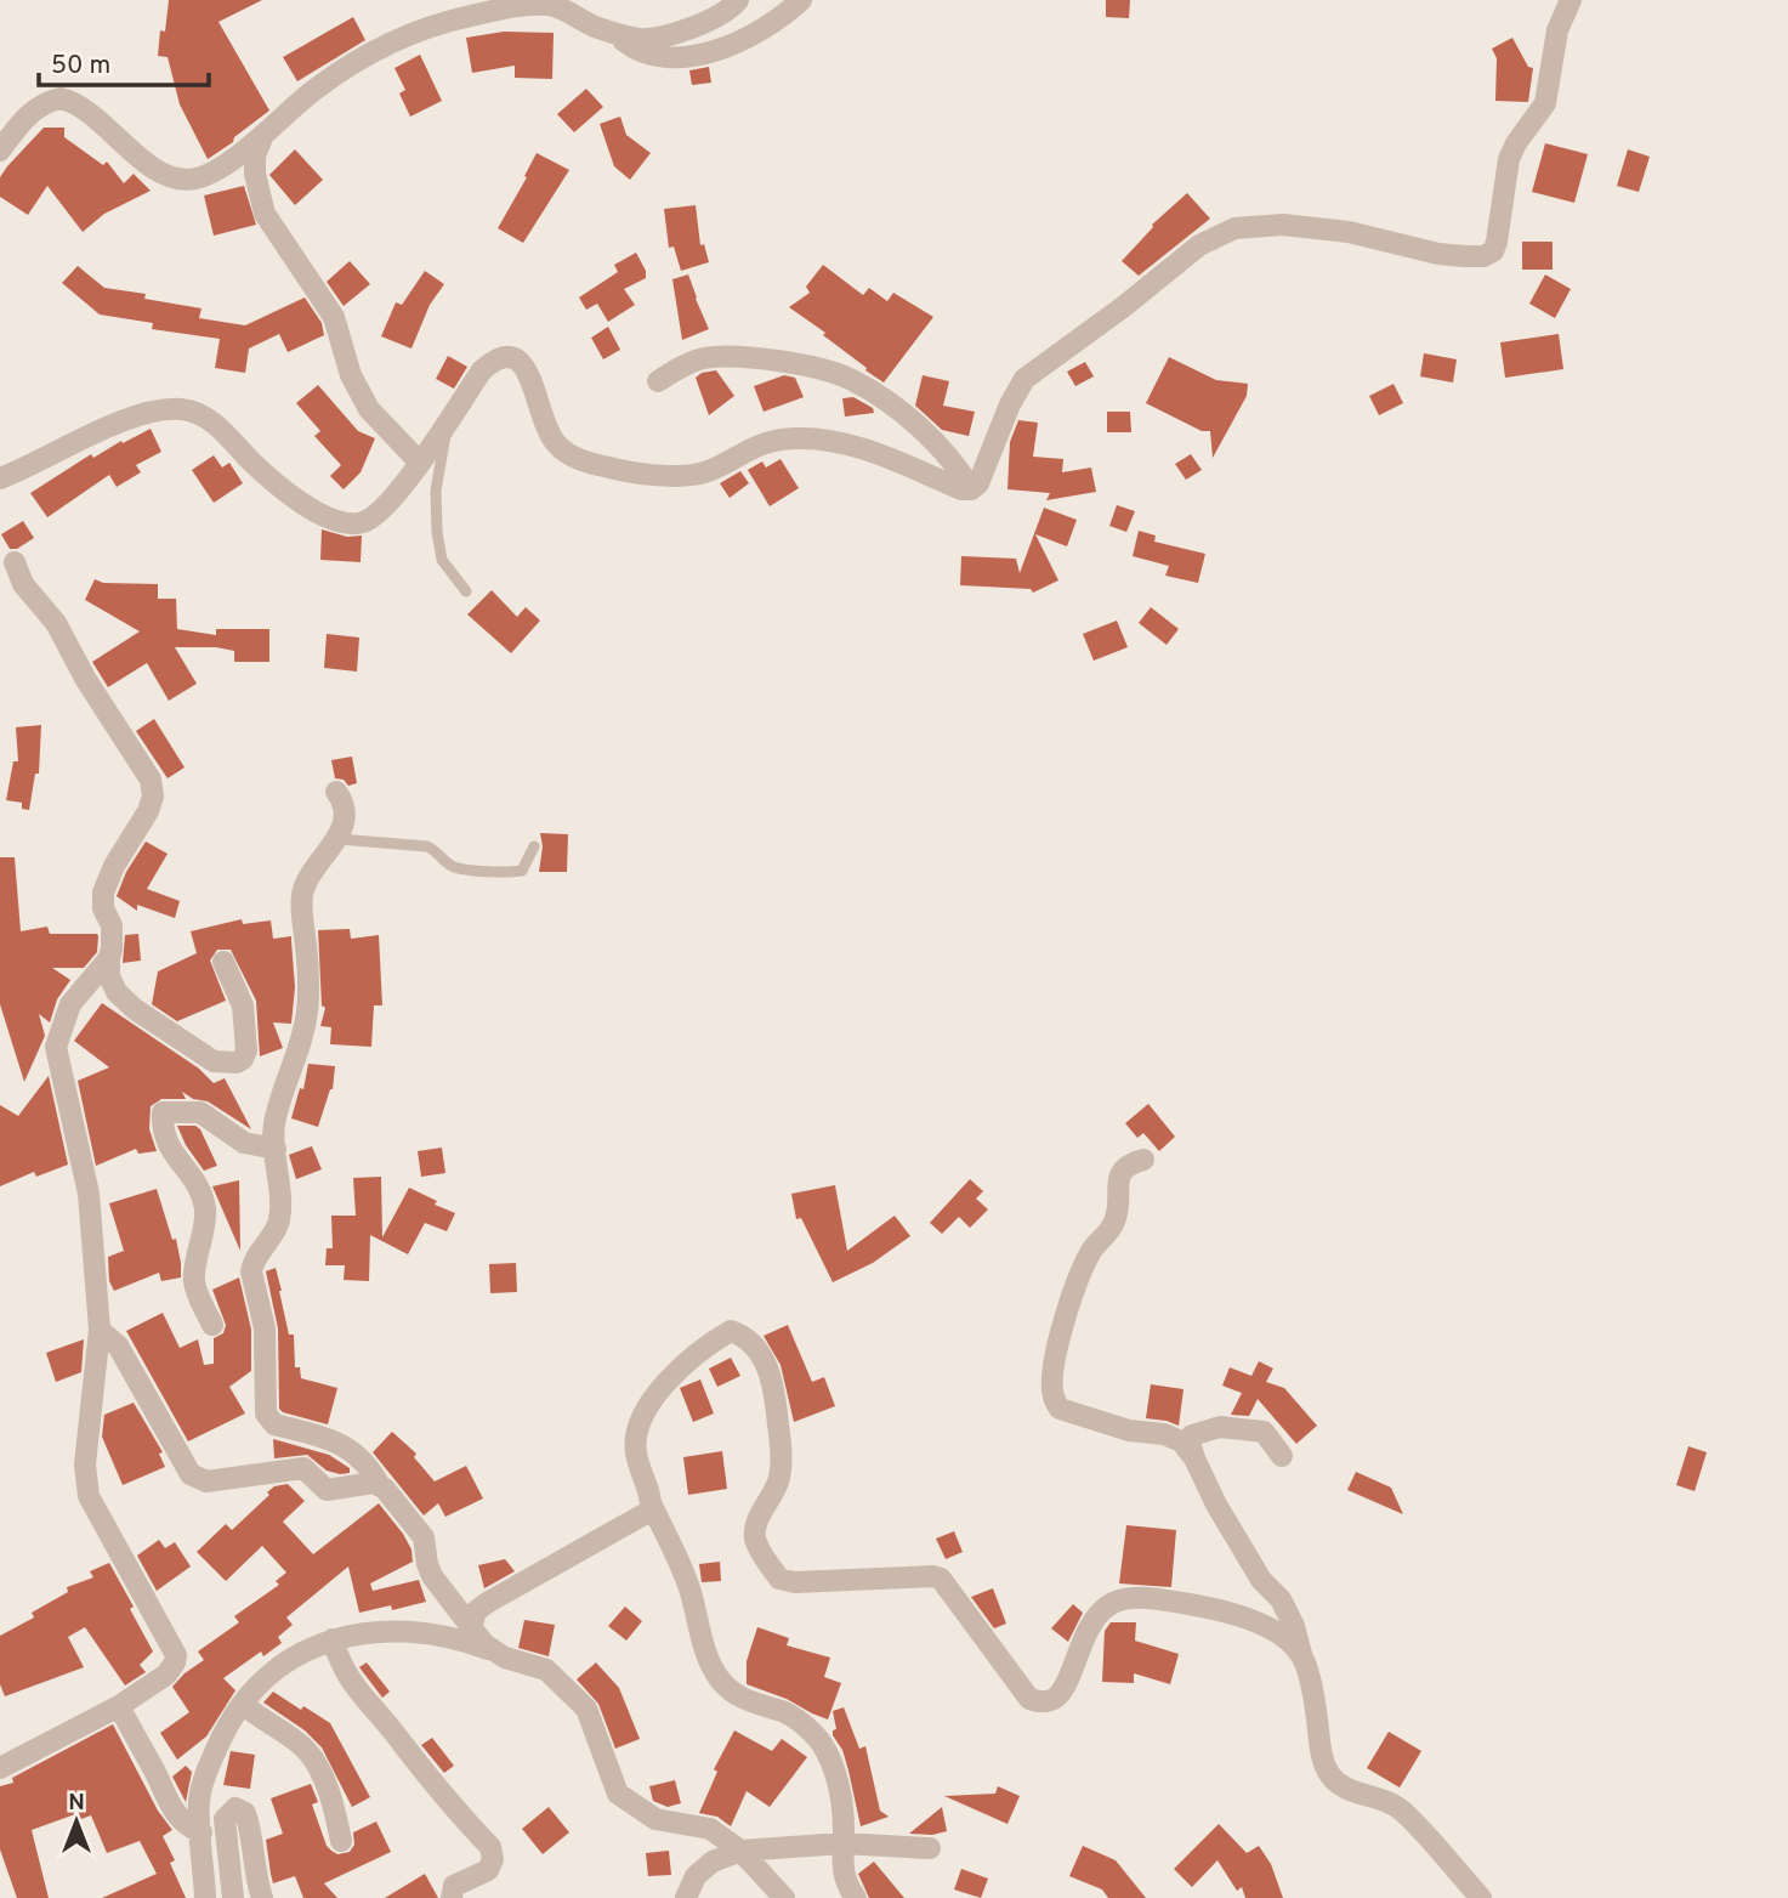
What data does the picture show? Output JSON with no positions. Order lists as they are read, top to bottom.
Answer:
{
  "scale_bar": "50 m",
  "north": "top"
}
